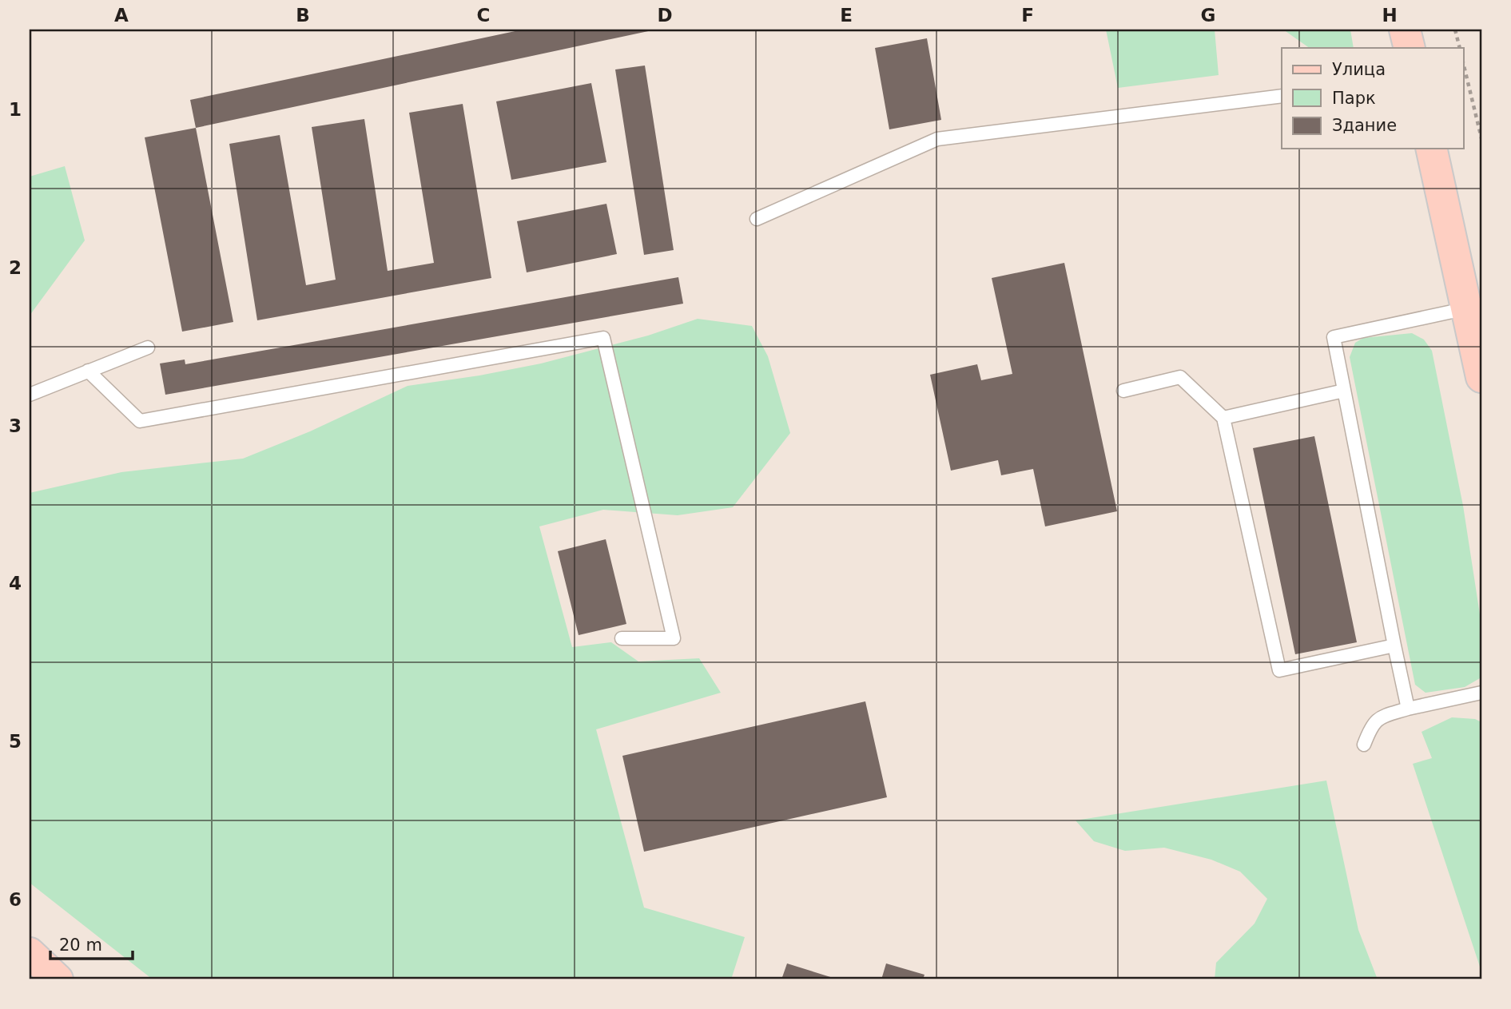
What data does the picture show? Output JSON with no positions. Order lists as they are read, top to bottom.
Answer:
{
  "legend": ["Улица", "Парк", "Здание"],
  "scale_bar": "20 m",
  "grid": {
    "columns": [
      "A",
      "B",
      "C",
      "D",
      "E",
      "F",
      "G",
      "H"
    ],
    "rows": [
      "1",
      "2",
      "3",
      "4",
      "5",
      "6"
    ]
  }
}
